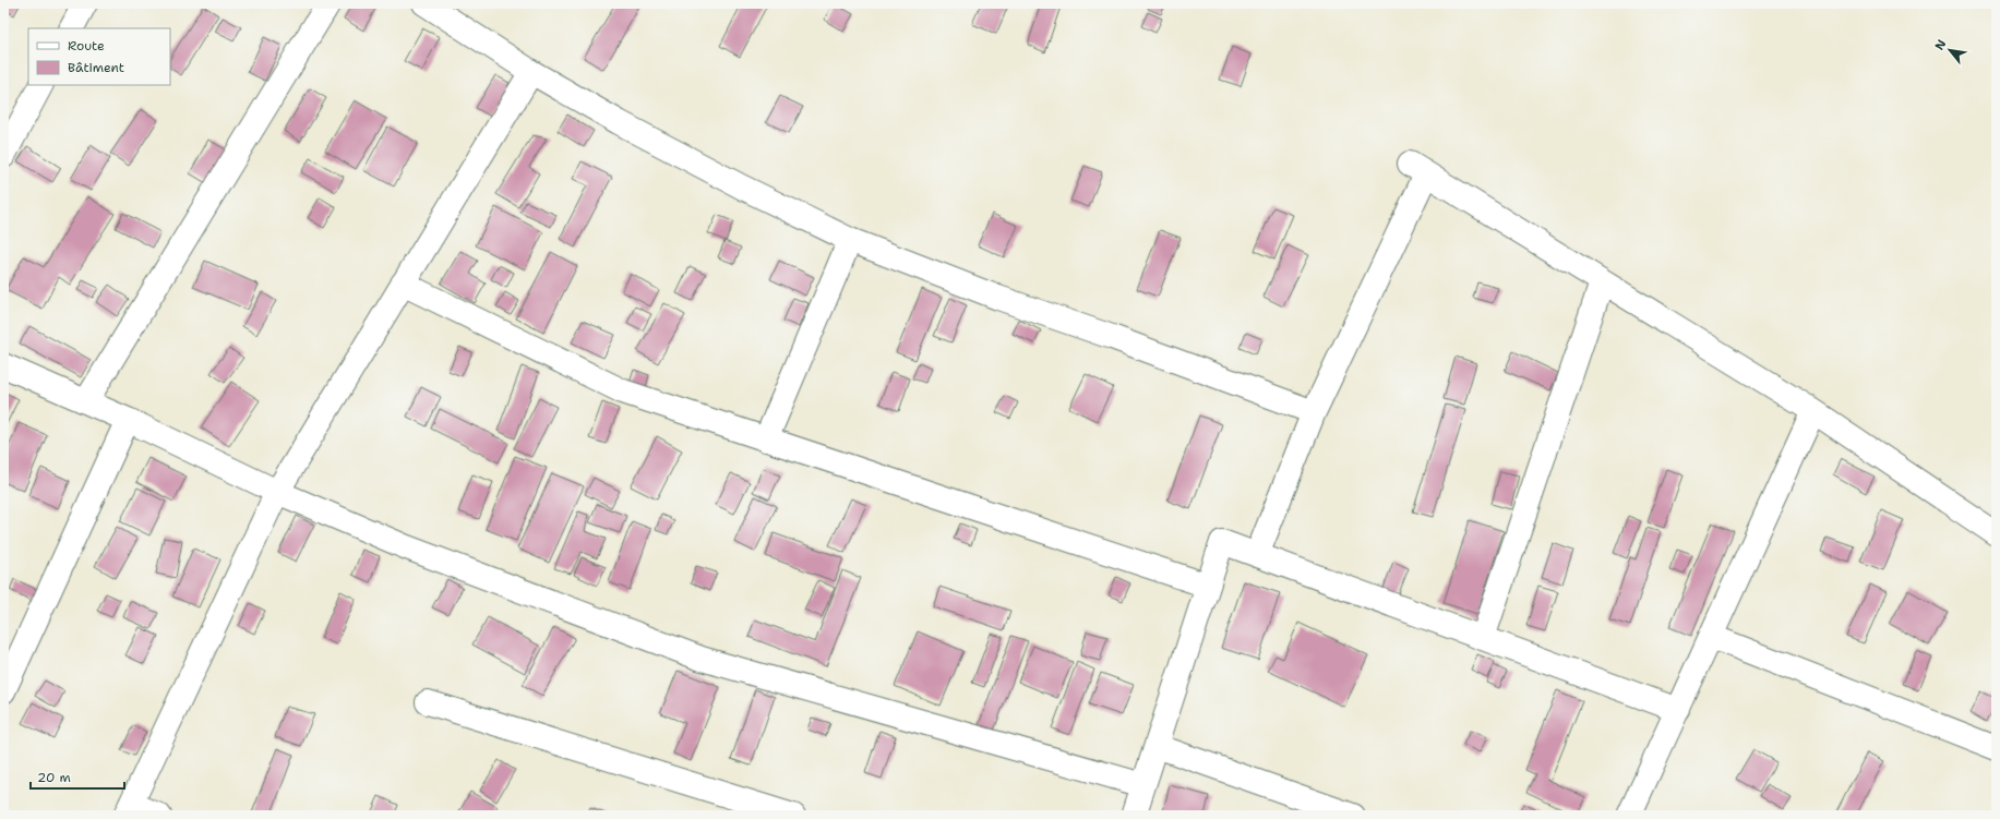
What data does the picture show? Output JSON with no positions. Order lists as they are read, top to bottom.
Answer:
{
  "legend": ["Route", "Bâtiment"],
  "scale_bar": "20 m",
  "north": "top left"
}
